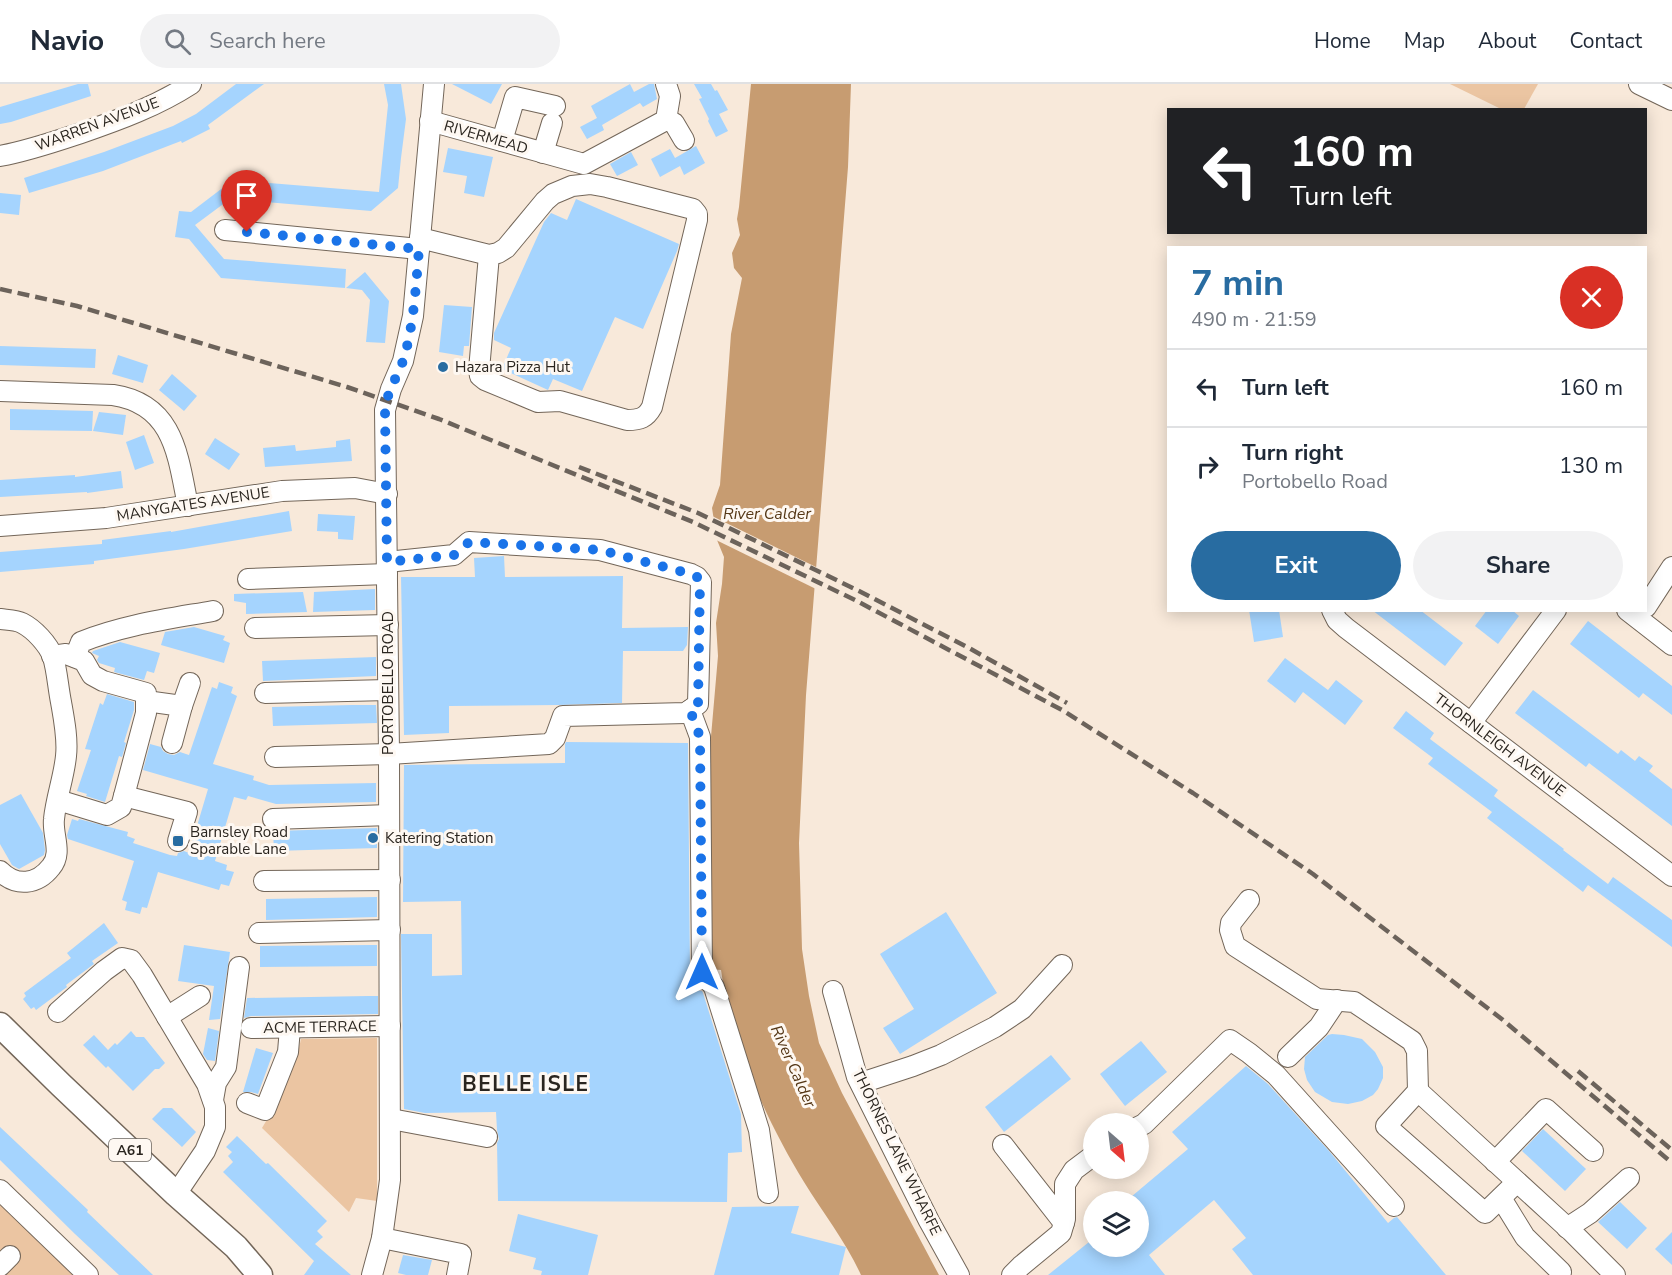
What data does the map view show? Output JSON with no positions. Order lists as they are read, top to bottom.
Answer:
{
  "streets": {
    "main road": ["A61"],
    "street": [
      "WARREN AVENUE",
      "RIVERMEAD",
      "MANYGATES AVENUE",
      "PORTOBELLO ROAD",
      "THORNLEIGH AVENUE",
      "ACME TERRACE",
      "THORNES LANE WHARFE"
    ]
  },
  "crossings": [
    ["RIVERMEAD", "PORTOBELLO ROAD"],
    ["MANYGATES AVENUE", "PORTOBELLO ROAD"],
    ["PORTOBELLO ROAD", "ACME TERRACE"]
  ],
  "districts": ["BELLE ISLE"],
  "water": ["River Calder"],
  "places": {
    "other": ["Hazara Pizza Hut", "Katering Station"],
    "transit": ["Barnsley Road Sparable Lane"]
  },
  "north": "bottom right",
  "page": {
    "header": "Navio",
    "search": "Search here",
    "nav": [
      "Home",
      "Map",
      "About",
      "Contact"
    ],
    "turn": ["160 m", "Turn left"],
    "heading": ["7 min", "490 m · 21:59"],
    "list": [
      {
        "name": "Turn left",
        "value": "160 m"
      },
      {
        "name": "Turn right",
        "note": "Portobello Road",
        "value": "130 m"
      }
    ],
    "buttons": ["Exit", "Share"]
  }
}
